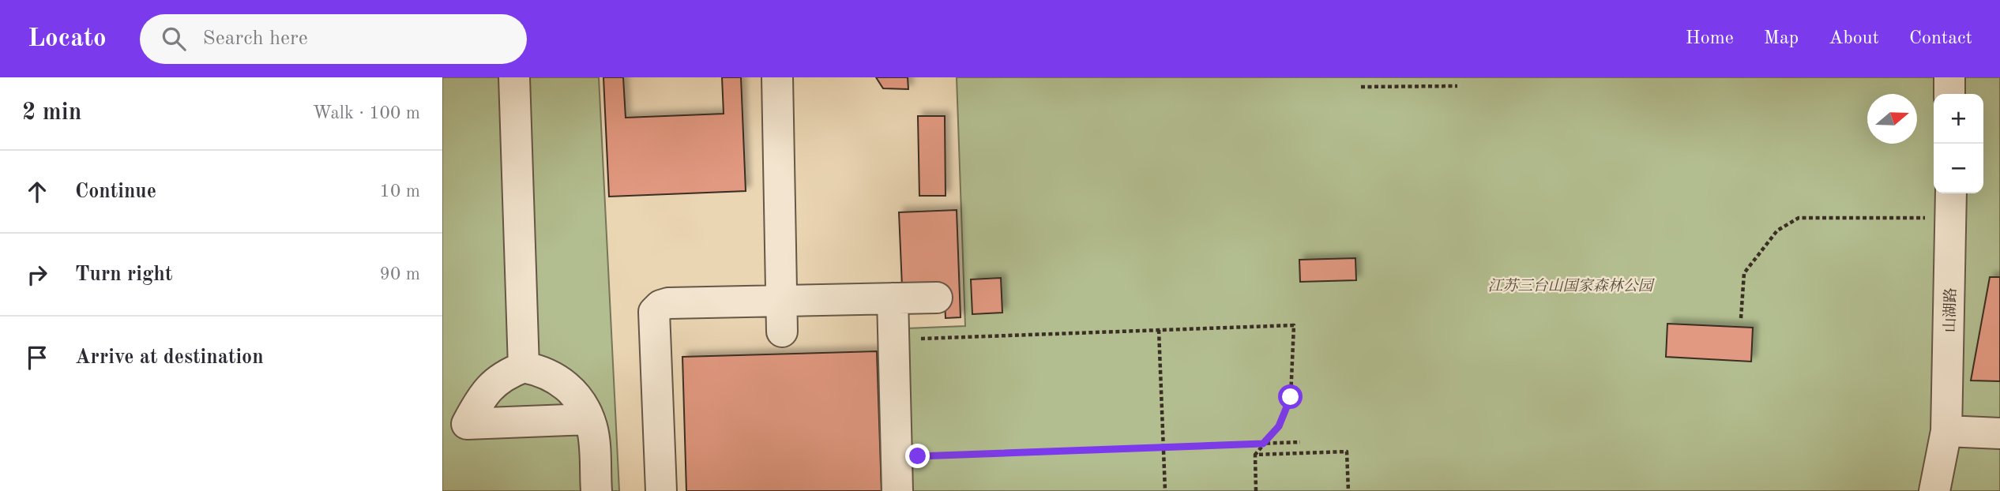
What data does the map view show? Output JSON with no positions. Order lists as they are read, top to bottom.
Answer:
{
  "streets": {
    "street": ["山湖路"]
  },
  "parks": ["江苏三台山国家森林公园"],
  "north": "right",
  "page": {
    "header": "Locato",
    "search": "Search here",
    "nav": [
      "Home",
      "Map",
      "About",
      "Contact"
    ],
    "heading": ["2 min", "Walk · 100 m"],
    "map_buttons": ["+", "−"],
    "list": [
      ["Continue", "10 m"],
      ["Turn right", "90 m"],
      "Arrive at destination"
    ]
  }
}
